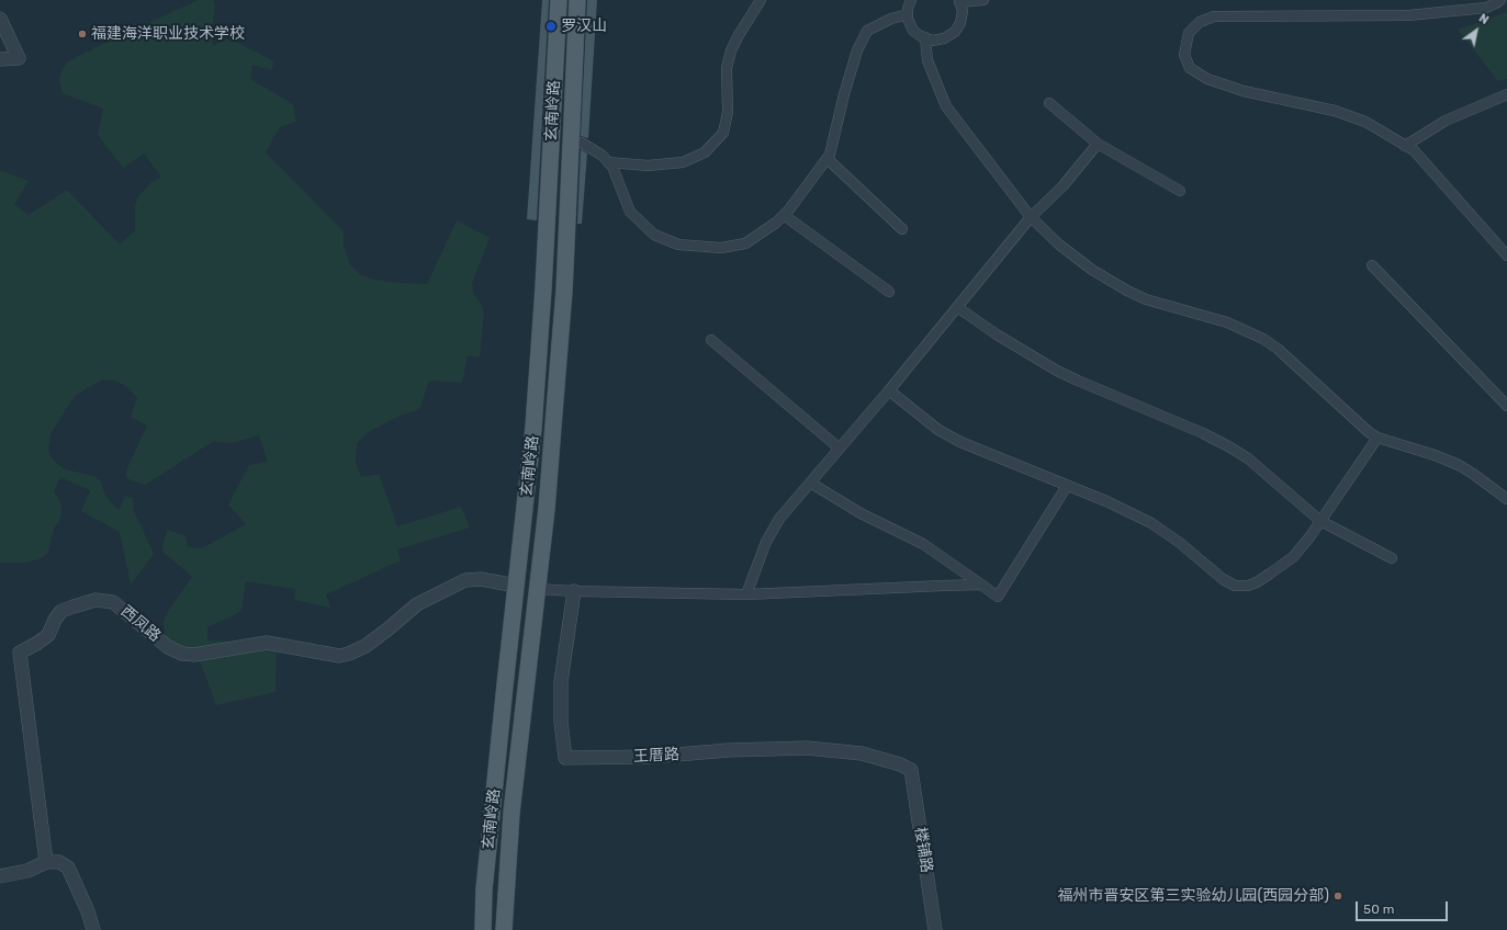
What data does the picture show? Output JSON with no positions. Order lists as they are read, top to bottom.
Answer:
{
  "streets": {
    "main road": ["玄南岭路"],
    "street": ["西凤路", "王厝路", "楼铺路"]
  },
  "crossings": [
    ["玄南岭路", "西凤路"],
    ["王厝路", "楼铺路"]
  ],
  "places": ["罗汉山", "福建海洋职业技术学校", "福州市晋安区第三实验幼儿园(西园分部)"],
  "scale_bar": "50 m",
  "north": "top right"
}
